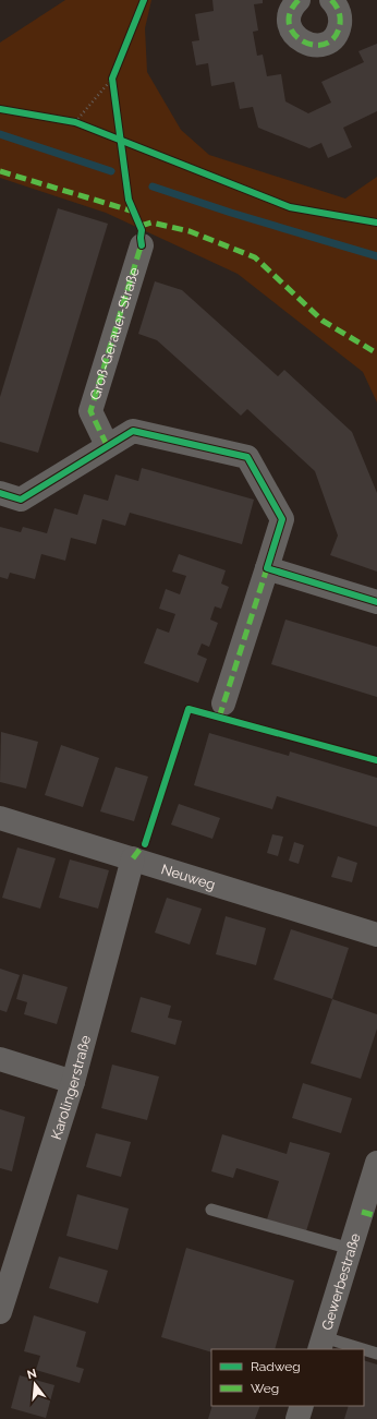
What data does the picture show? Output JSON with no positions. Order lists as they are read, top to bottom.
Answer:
{
  "streets": {
    "street": [
      "Groß-Gerauer-Straße",
      "Neuweg",
      "Karolingerstraße",
      "Gewerbestraße"
    ]
  },
  "crossings": [
    ["Neuweg", "Karolingerstraße"]
  ],
  "legend": ["Radweg", "Weg"],
  "north": "top"
}
